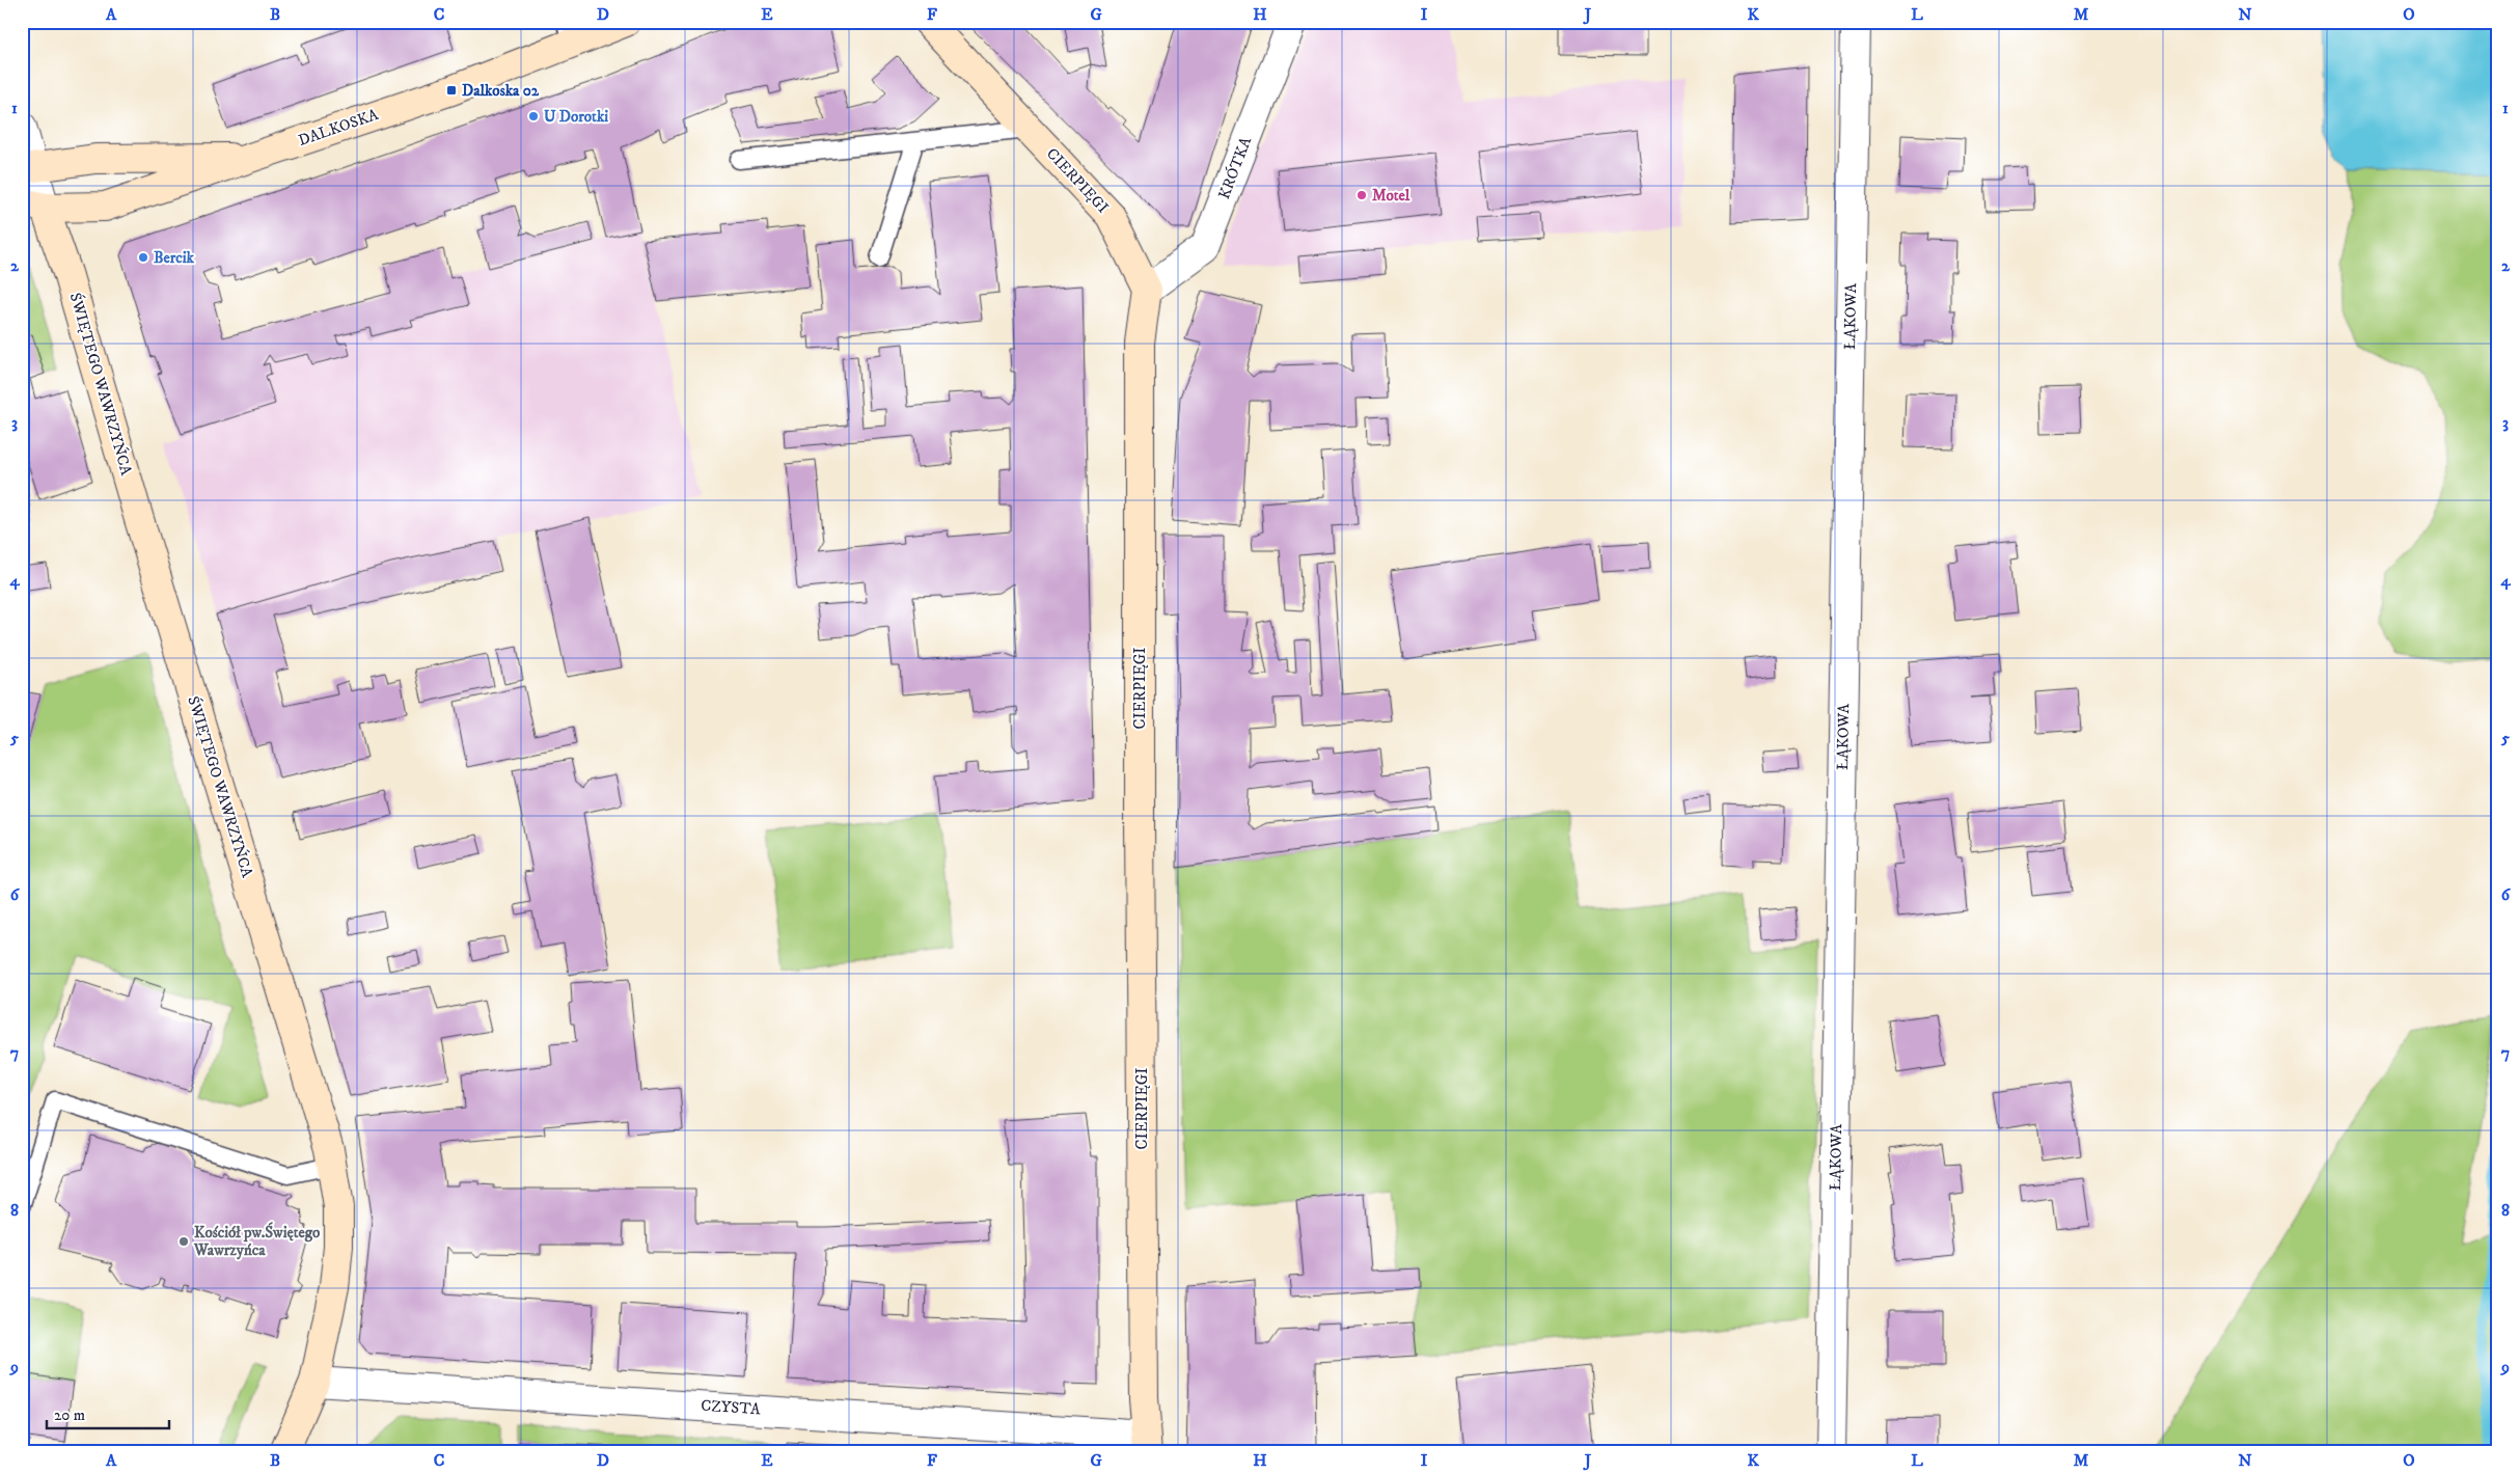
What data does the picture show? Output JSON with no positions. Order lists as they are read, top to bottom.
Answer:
{
  "streets": {
    "street": [
      "DALKOSKA",
      "KRÓTKA",
      "CIERPIĘGI",
      "ŁĄKOWA",
      "ŚWIĘTEGO WAWRZYŃCA",
      "CZYSTA"
    ]
  },
  "crossings": [
    ["DALKOSKA", "ŚWIĘTEGO WAWRZYŃCA"],
    ["KRÓTKA", "CIERPIĘGI"],
    ["CIERPIĘGI", "CZYSTA"],
    ["ŚWIĘTEGO WAWRZYŃCA", "CZYSTA"]
  ],
  "places": {
    "transit": ["Dalkoska 02"],
    "other": [
      "U Dorotki",
      "Motel",
      "Bercik",
      "Kościół pw.Świętego Wawrzyńca"
    ]
  },
  "scale_bar": "20 m",
  "grid": {
    "columns": [
      "A",
      "B",
      "C",
      "D",
      "E",
      "F",
      "G",
      "H",
      "I",
      "J",
      "K",
      "L",
      "M",
      "N",
      "O"
    ],
    "rows": [
      "1",
      "2",
      "3",
      "4",
      "5",
      "6",
      "7",
      "8",
      "9"
    ]
  }
}
